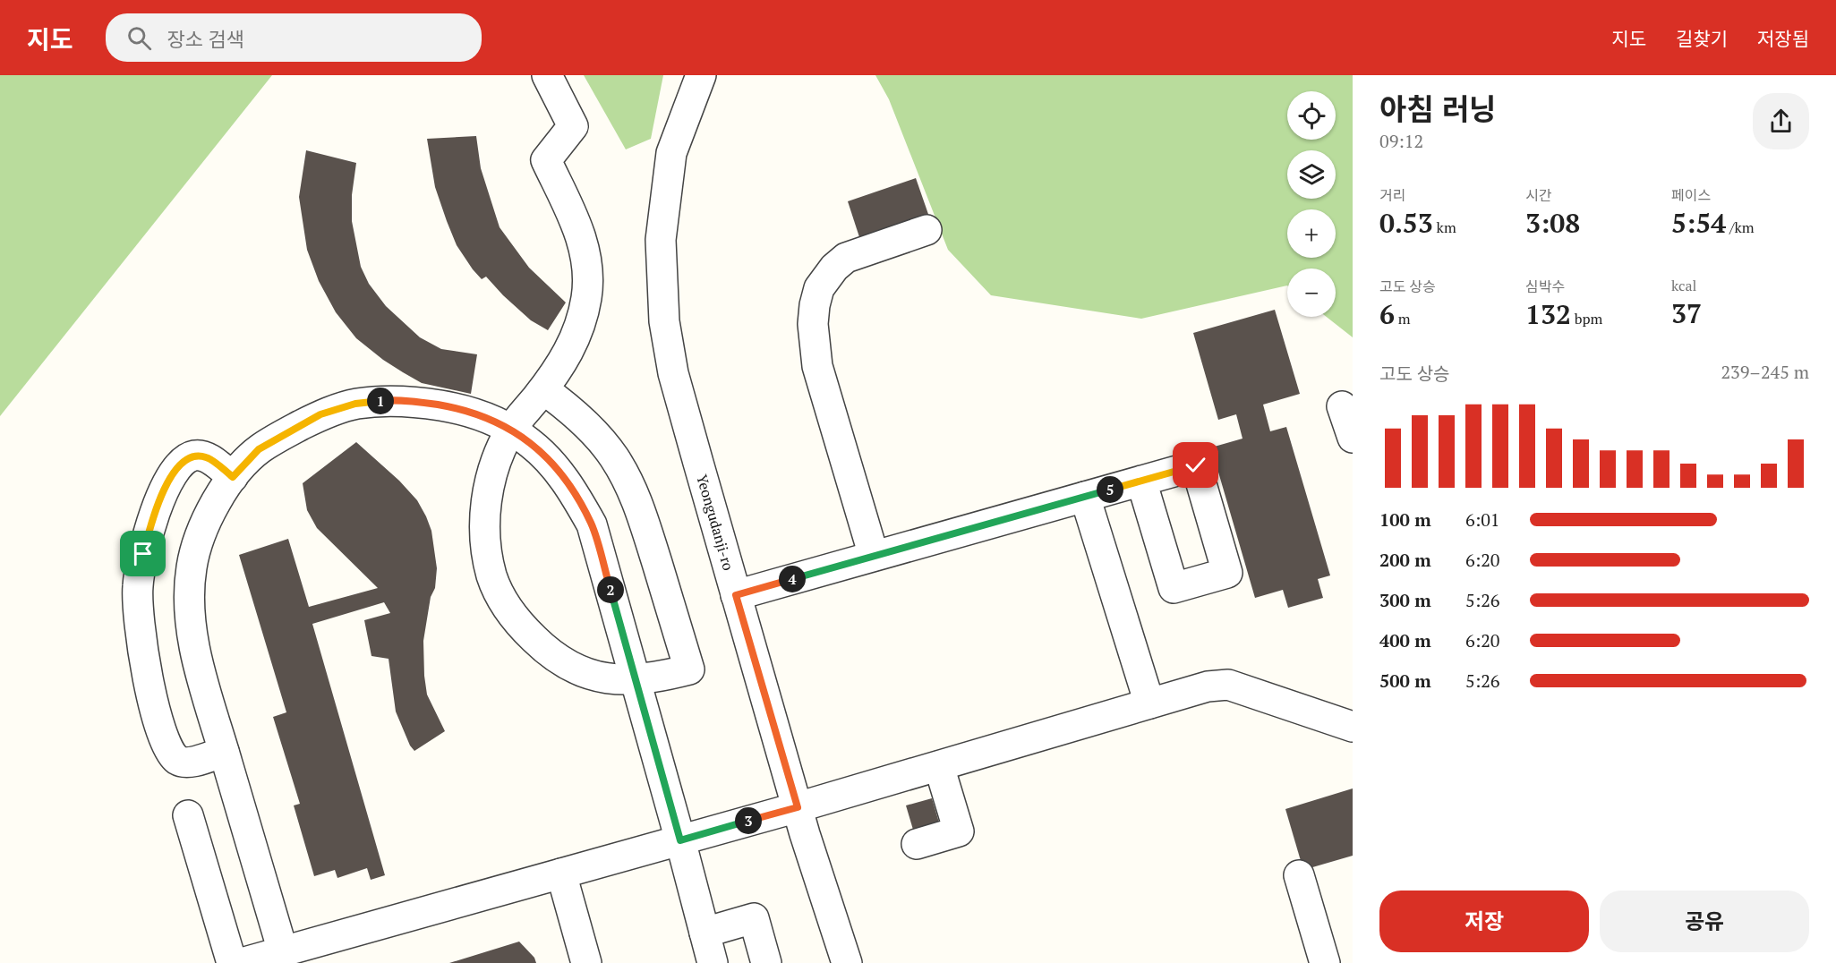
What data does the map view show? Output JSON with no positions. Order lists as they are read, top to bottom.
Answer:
{
  "streets": {
    "street": ["Yeongudanji-ro"]
  },
  "page": {
    "header": "지도",
    "search": "장소 검색",
    "nav": ["지도", "길찾기", "저장됨"],
    "heading": ["아침 러닝", "09:12"],
    "map_buttons": ["+", "−"],
    "stats": [
      ["거리", "0.53 km"],
      ["시간", "3:08"],
      ["페이스", "5:54 /km"],
      ["고도 상승", "6 m"],
      ["심박수", "132 bpm"],
      ["kcal", "37"]
    ],
    "chart": ["고도 상승", "239–245 m"],
    "pins": [
      "1",
      "5",
      "4",
      "2",
      "3"
    ],
    "list": [
      {
        "name": "100 m",
        "note": "6:01"
      },
      {
        "name": "200 m",
        "note": "6:20"
      },
      {
        "name": "300 m",
        "note": "5:26"
      },
      {
        "name": "400 m",
        "note": "6:20"
      },
      {
        "name": "500 m",
        "note": "5:26"
      }
    ],
    "buttons": ["저장", "공유"]
  }
}
